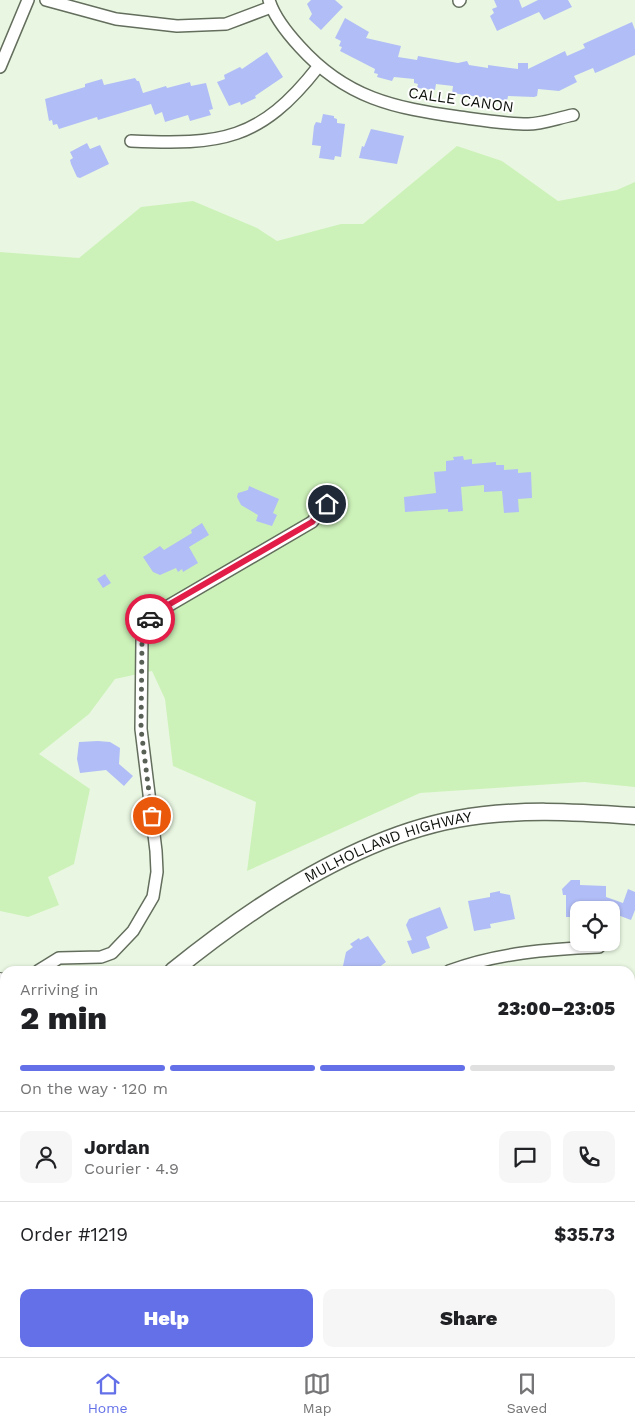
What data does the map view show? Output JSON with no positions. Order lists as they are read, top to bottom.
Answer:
{
  "streets": {
    "main road": ["MULHOLLAND HIGHWAY"],
    "street": ["CALLE CANON"]
  },
  "page": {
    "heading": ["2 min", "Arriving in", "23:00–23:05"],
    "panel": [
      "Jordan",
      "Courier · 4.9",
      "Order #1219",
      "$35.73"
    ],
    "bar": "On the way · 120 m",
    "buttons": ["Help", "Share"],
    "tabs": ["Home", "Map", "Saved"]
  }
}
